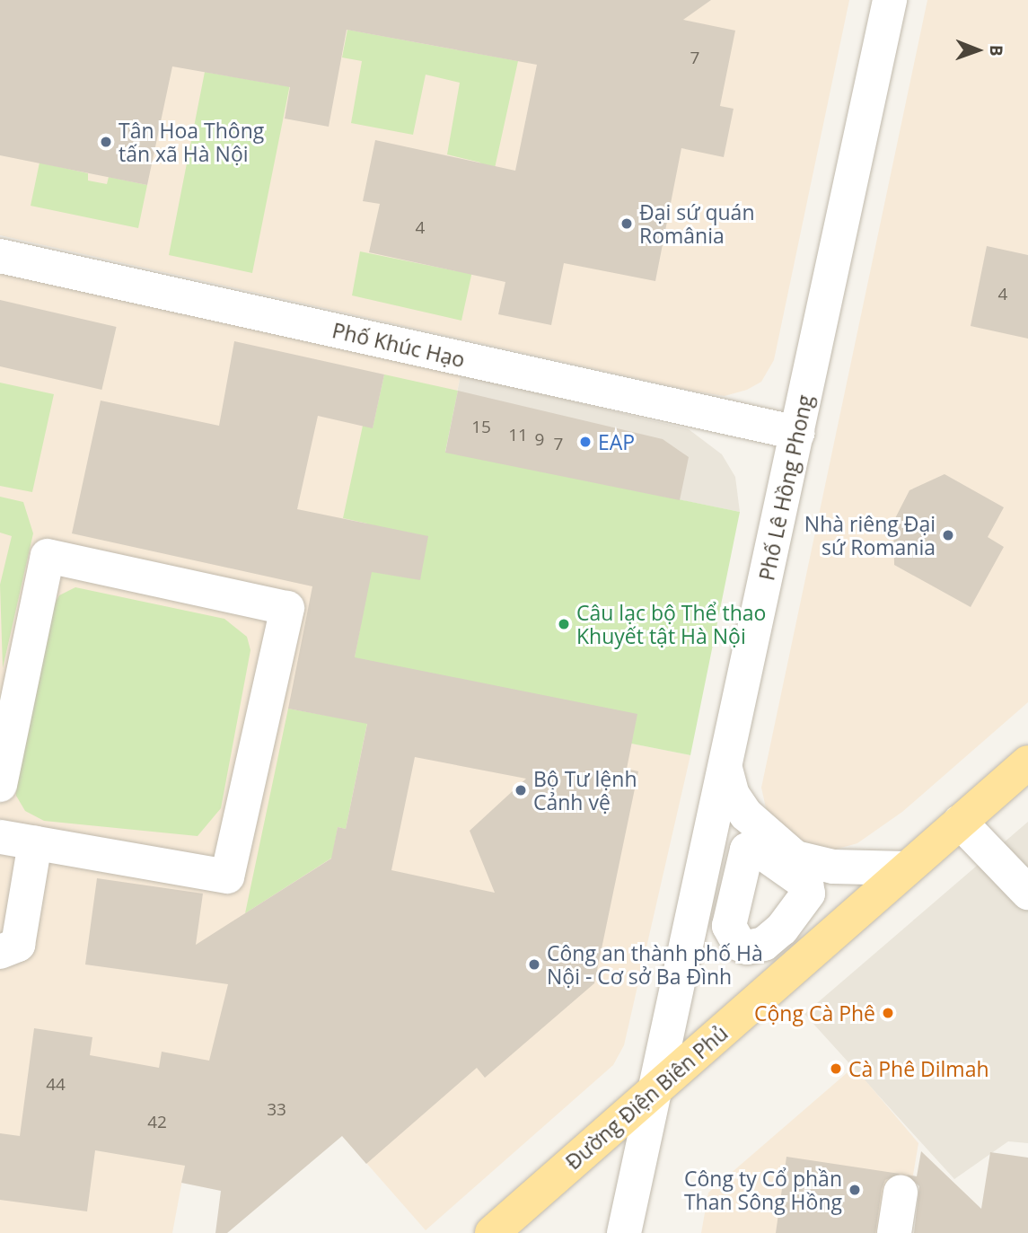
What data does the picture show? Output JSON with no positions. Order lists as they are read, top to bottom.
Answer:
{
  "streets": {
    "main road": ["Đường Điện Biên Phủ"],
    "street": ["Phố Khúc Hạo", "Phố Lê Hồng Phong"]
  },
  "crossings": [
    ["Phố Khúc Hạo", "Phố Lê Hồng Phong"],
    ["Phố Lê Hồng Phong", "Đường Điện Biên Phủ"]
  ],
  "places": [
    "Tân Hoa Thông tấn xã Hà Nội",
    "Đại sứ quán România",
    "EAP",
    "Nhà riêng Đại sứ Romania",
    "Câu lạc bộ Thể thao Khuyết tật Hà Nội",
    "Bộ Tư lệnh Cảnh vệ",
    "Công an thành phố Hà Nội - Cơ sở Ba Đình",
    "Cộng Cà Phê",
    "Cà Phê Dilmah",
    "Công ty Cổ phần Than Sông Hồng"
  ],
  "house_numbers": [
    "7",
    "4",
    "4",
    "15",
    "11",
    "9",
    "7",
    "44",
    "33",
    "42"
  ],
  "north": "right"
}
